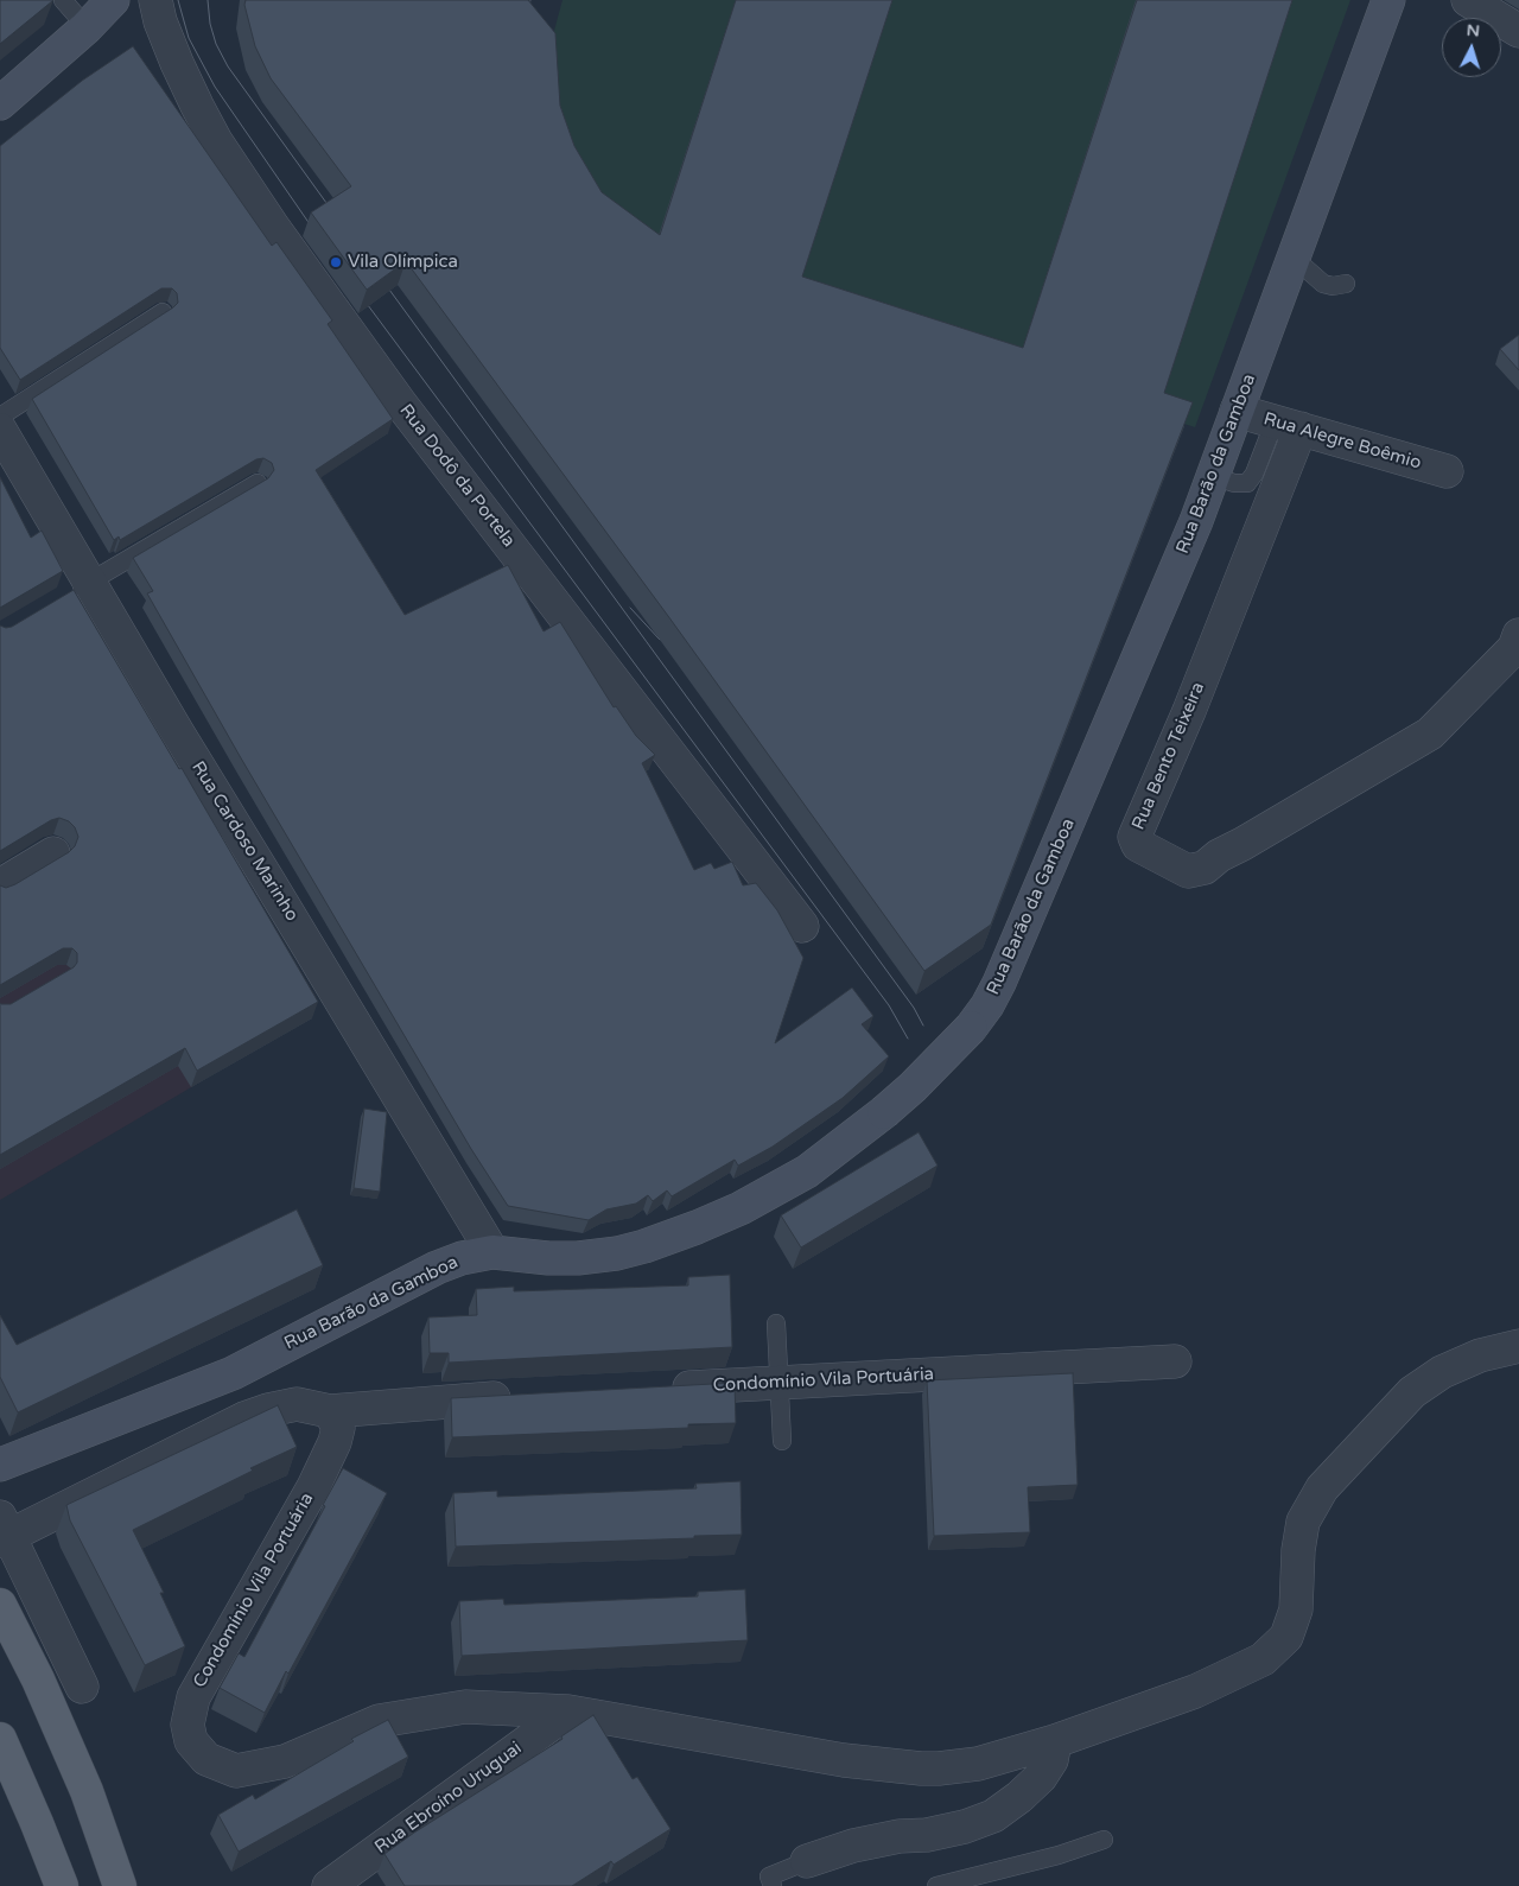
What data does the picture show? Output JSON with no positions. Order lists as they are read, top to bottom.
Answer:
{
  "streets": {
    "street": [
      "Rua Alegre Boêmio",
      "Rua Barão da Gamboa",
      "Rua Dodô da Portela",
      "Rua Bento Teixeira",
      "Rua Cardoso Marinho",
      "Condomínio Vila Portuária",
      "Rua Ebroíno Uruguai"
    ]
  },
  "crossings": [
    ["Rua Alegre Boêmio", "Rua Barão da Gamboa"],
    ["Rua Alegre Boêmio", "Rua Bento Teixeira"],
    ["Rua Barão da Gamboa", "Rua Cardoso Marinho"],
    ["Condomínio Vila Portuária", "Rua Ebroíno Uruguai"]
  ],
  "places": ["Vila Olímpica"],
  "north": "top"
}
